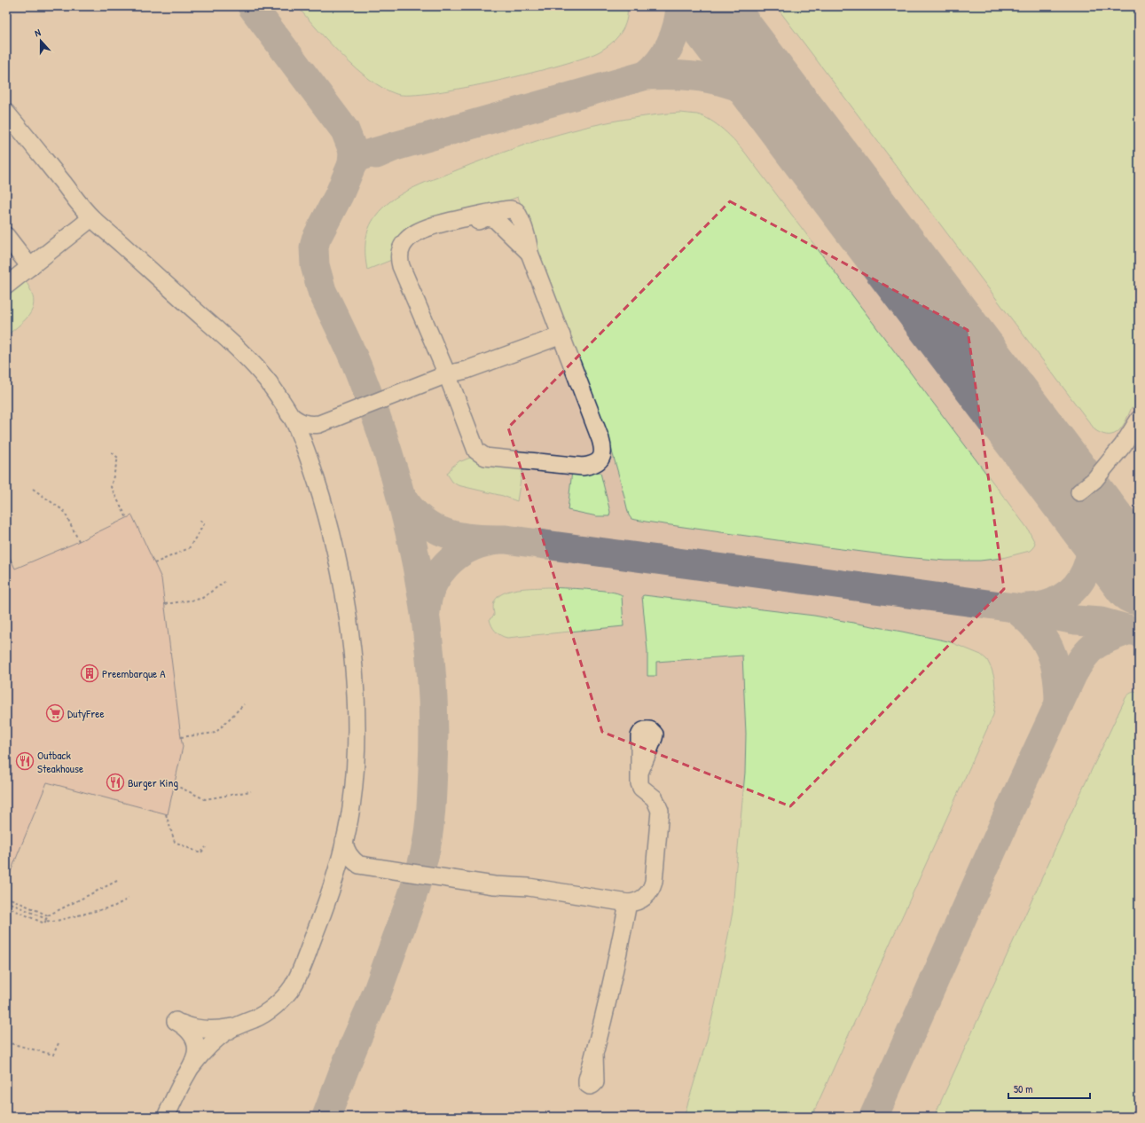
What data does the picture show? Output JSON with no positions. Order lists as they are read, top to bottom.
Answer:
{
  "places": {
    "building": ["Preembarque A"],
    "supermarket": ["DutyFree"],
    "restaurant": ["Outback Steakhouse", "Burger King"]
  },
  "scale_bar": "50 m",
  "north": "top"
}
